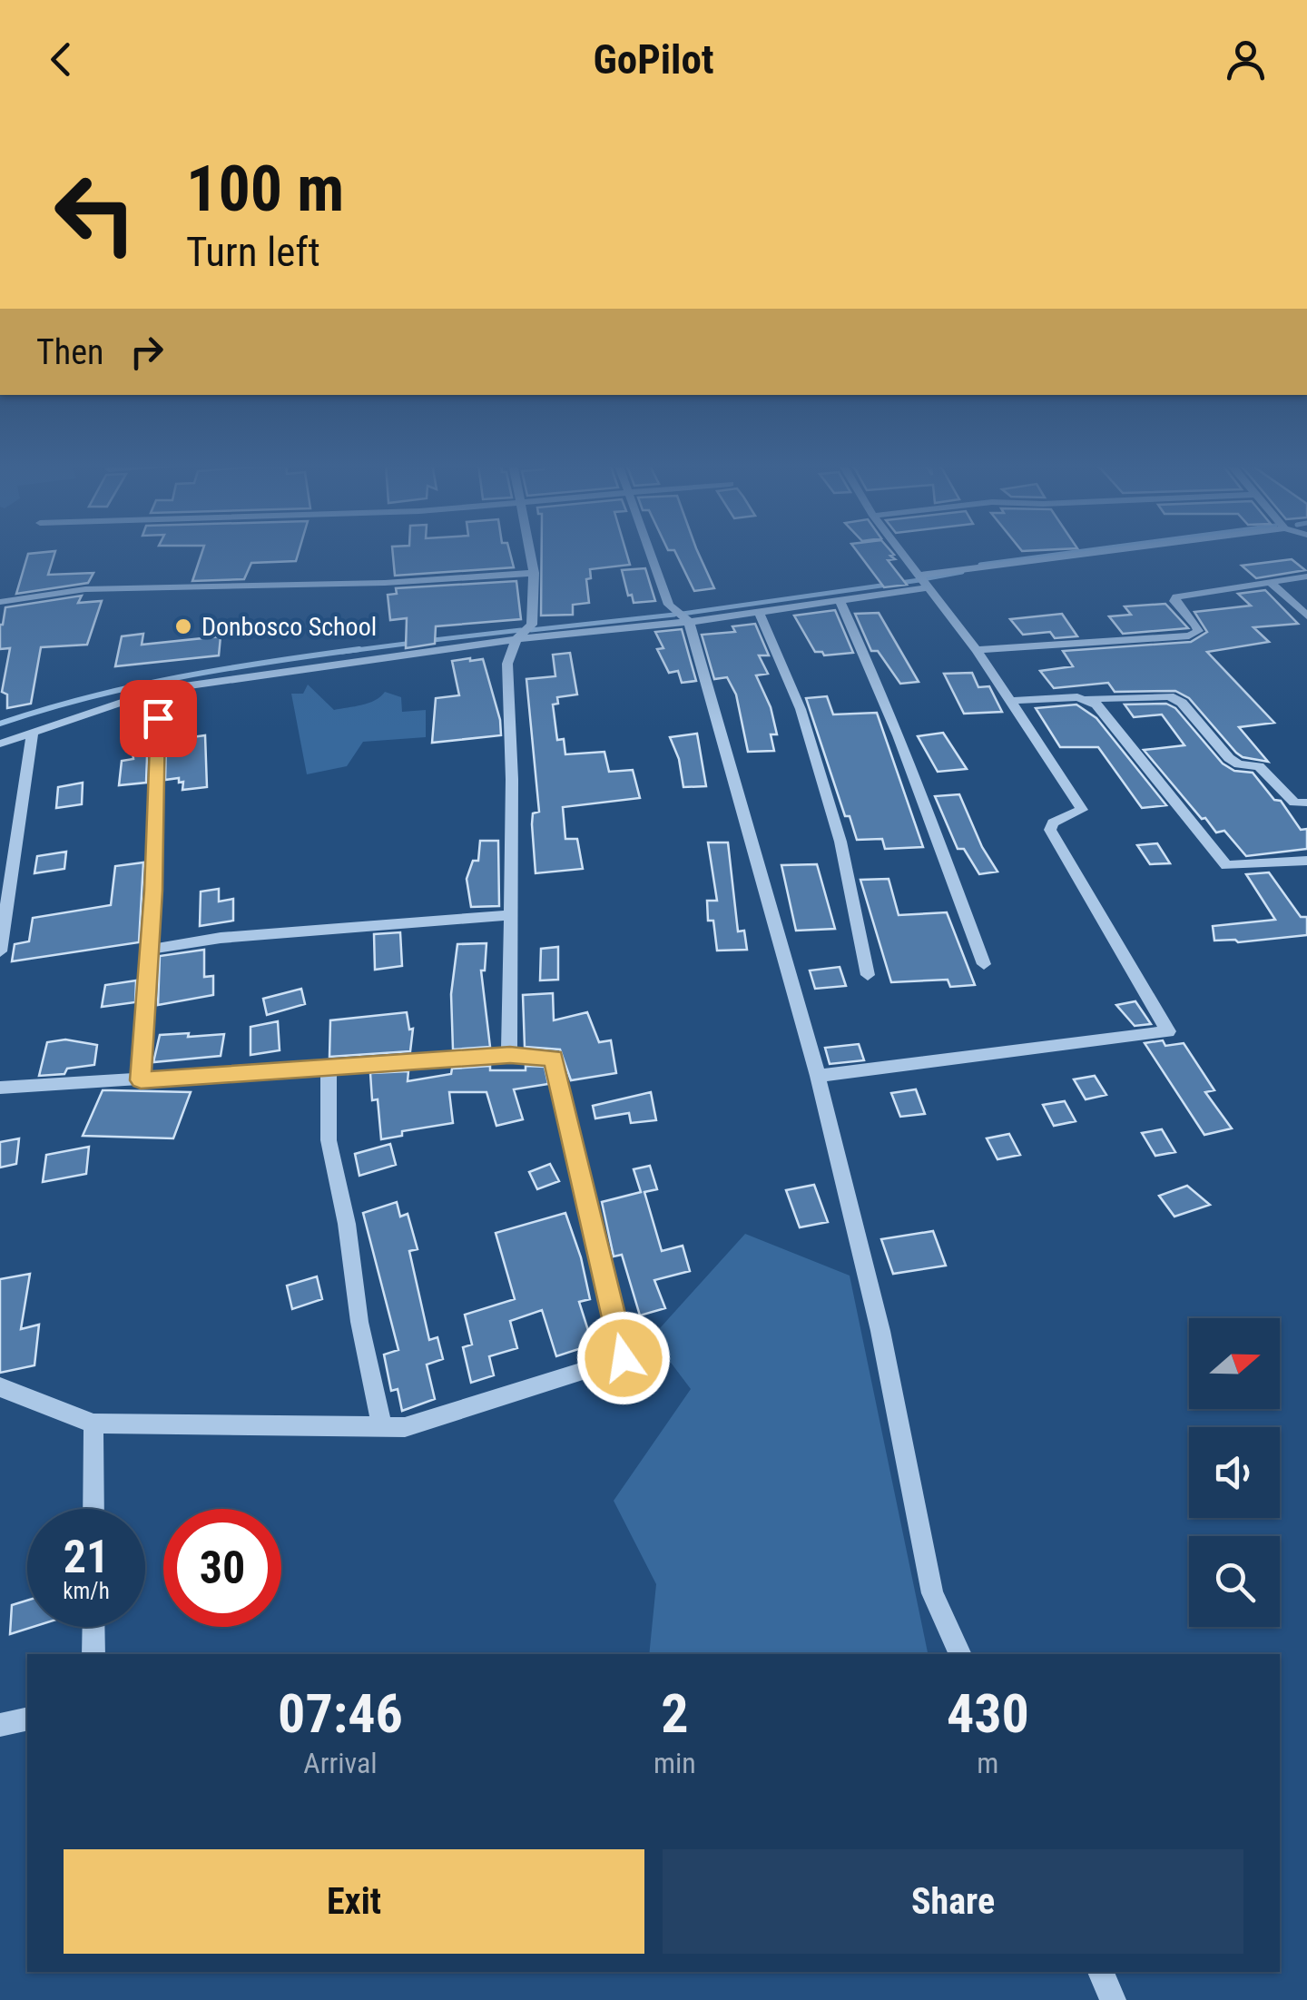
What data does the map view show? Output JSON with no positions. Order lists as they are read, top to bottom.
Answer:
{
  "places": ["Donbosco School"],
  "north": "right",
  "page": {
    "header": "GoPilot",
    "turn": ["100 m", "Turn left"],
    "then": "Then",
    "speed": "21 km/h",
    "limit": "30",
    "eta": [
      "07:46",
      "Arrival",
      "2",
      "min",
      "430",
      "m"
    ],
    "buttons": ["Exit", "Share"]
  }
}
